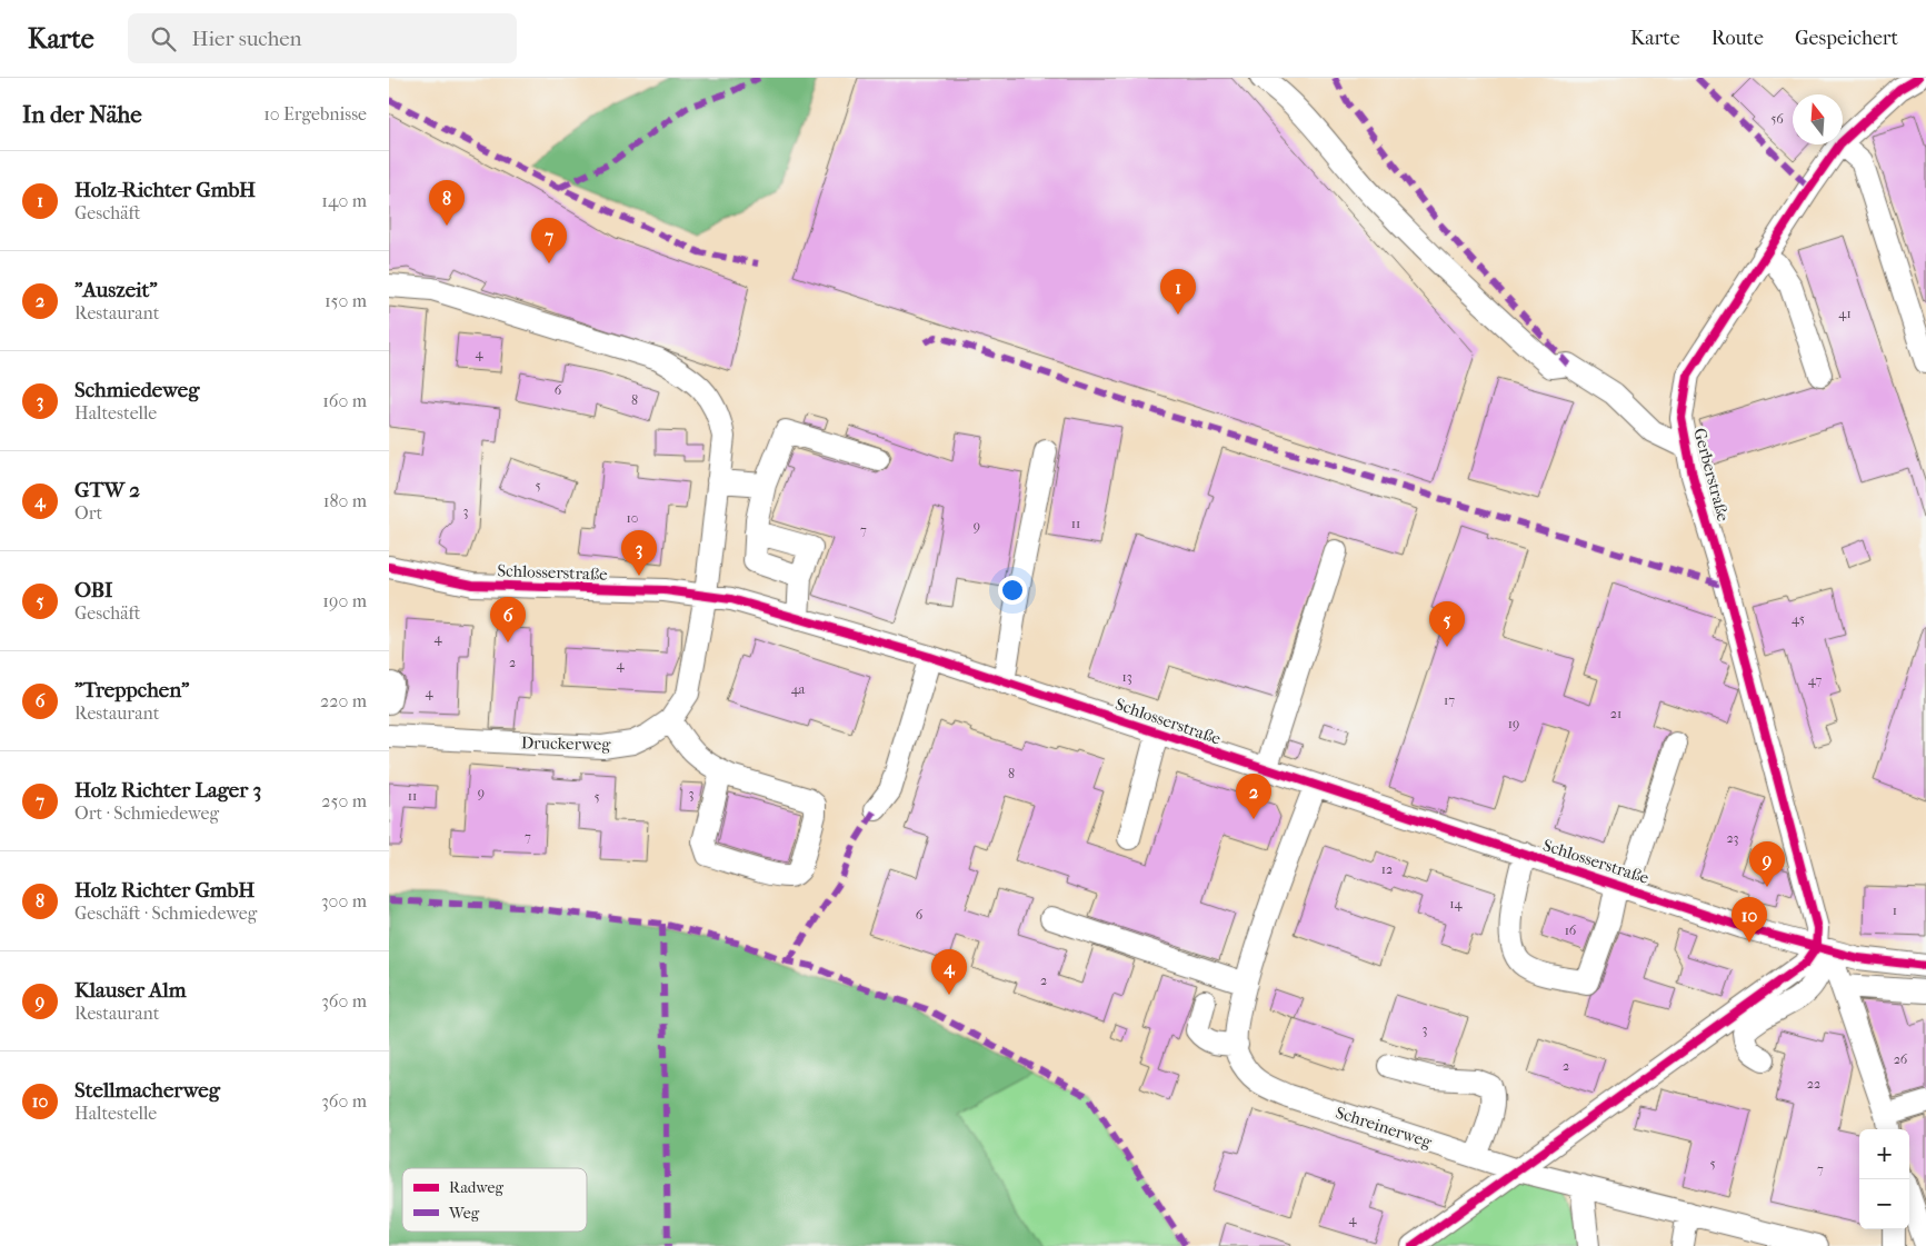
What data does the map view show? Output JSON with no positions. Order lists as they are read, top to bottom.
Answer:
{
  "streets": {
    "street": [
      "Gerberstraße",
      "Schlosserstraße",
      "Druckerweg",
      "Schreinerweg"
    ]
  },
  "crossings": [
    ["Gerberstraße", "Schlosserstraße"],
    ["Schlosserstraße", "Druckerweg"],
    ["Schlosserstraße", "Schreinerweg"]
  ],
  "house_numbers": [
    "56",
    "41",
    "4",
    "6",
    "8",
    "5",
    "3",
    "10",
    "11",
    "9",
    "7",
    "45",
    "4",
    "2",
    "4",
    "13",
    "47",
    "4a",
    "4",
    "17",
    "21",
    "19",
    "8",
    "9",
    "3",
    "11",
    "5",
    "7",
    "23",
    "12",
    "14",
    "1",
    "6",
    "16",
    "2",
    "3",
    "26",
    "2",
    "22",
    "5",
    "7",
    "4"
  ],
  "legend": ["Radweg", "Weg"],
  "north": "top",
  "page": {
    "header": "Karte",
    "search": "Hier suchen",
    "nav": ["Karte", "Route", "Gespeichert"],
    "heading": ["In der Nähe", "10 Ergebnisse"],
    "list": [
      {
        "mark": "1",
        "name": "Holz-Richter GmbH",
        "note": "Geschäft",
        "value": "140 m"
      },
      {
        "mark": "2",
        "name": "\"Auszeit\"",
        "note": "Restaurant",
        "value": "150 m"
      },
      {
        "mark": "3",
        "name": "Schmiedeweg",
        "note": "Haltestelle",
        "value": "160 m"
      },
      {
        "mark": "4",
        "name": "GTW 2",
        "note": "Ort",
        "value": "180 m"
      },
      {
        "mark": "5",
        "name": "OBI",
        "note": "Geschäft",
        "value": "190 m"
      },
      {
        "mark": "6",
        "name": "\"Treppchen\"",
        "note": "Restaurant",
        "value": "220 m"
      },
      {
        "mark": "7",
        "name": "Holz Richter Lager 3",
        "note": "Ort · Schmiedeweg",
        "value": "250 m"
      },
      {
        "mark": "8",
        "name": "Holz Richter GmbH",
        "note": "Geschäft · Schmiedeweg",
        "value": "300 m"
      },
      {
        "mark": "9",
        "name": "Klauser Alm",
        "note": "Restaurant",
        "value": "360 m"
      },
      {
        "mark": "10",
        "name": "Stellmacherweg",
        "note": "Haltestelle",
        "value": "360 m"
      }
    ],
    "pins": [
      "8",
      "7",
      "1",
      "3",
      "6",
      "5",
      "2",
      "9",
      "10",
      "4"
    ],
    "map_buttons": ["+", "−"]
  }
}
